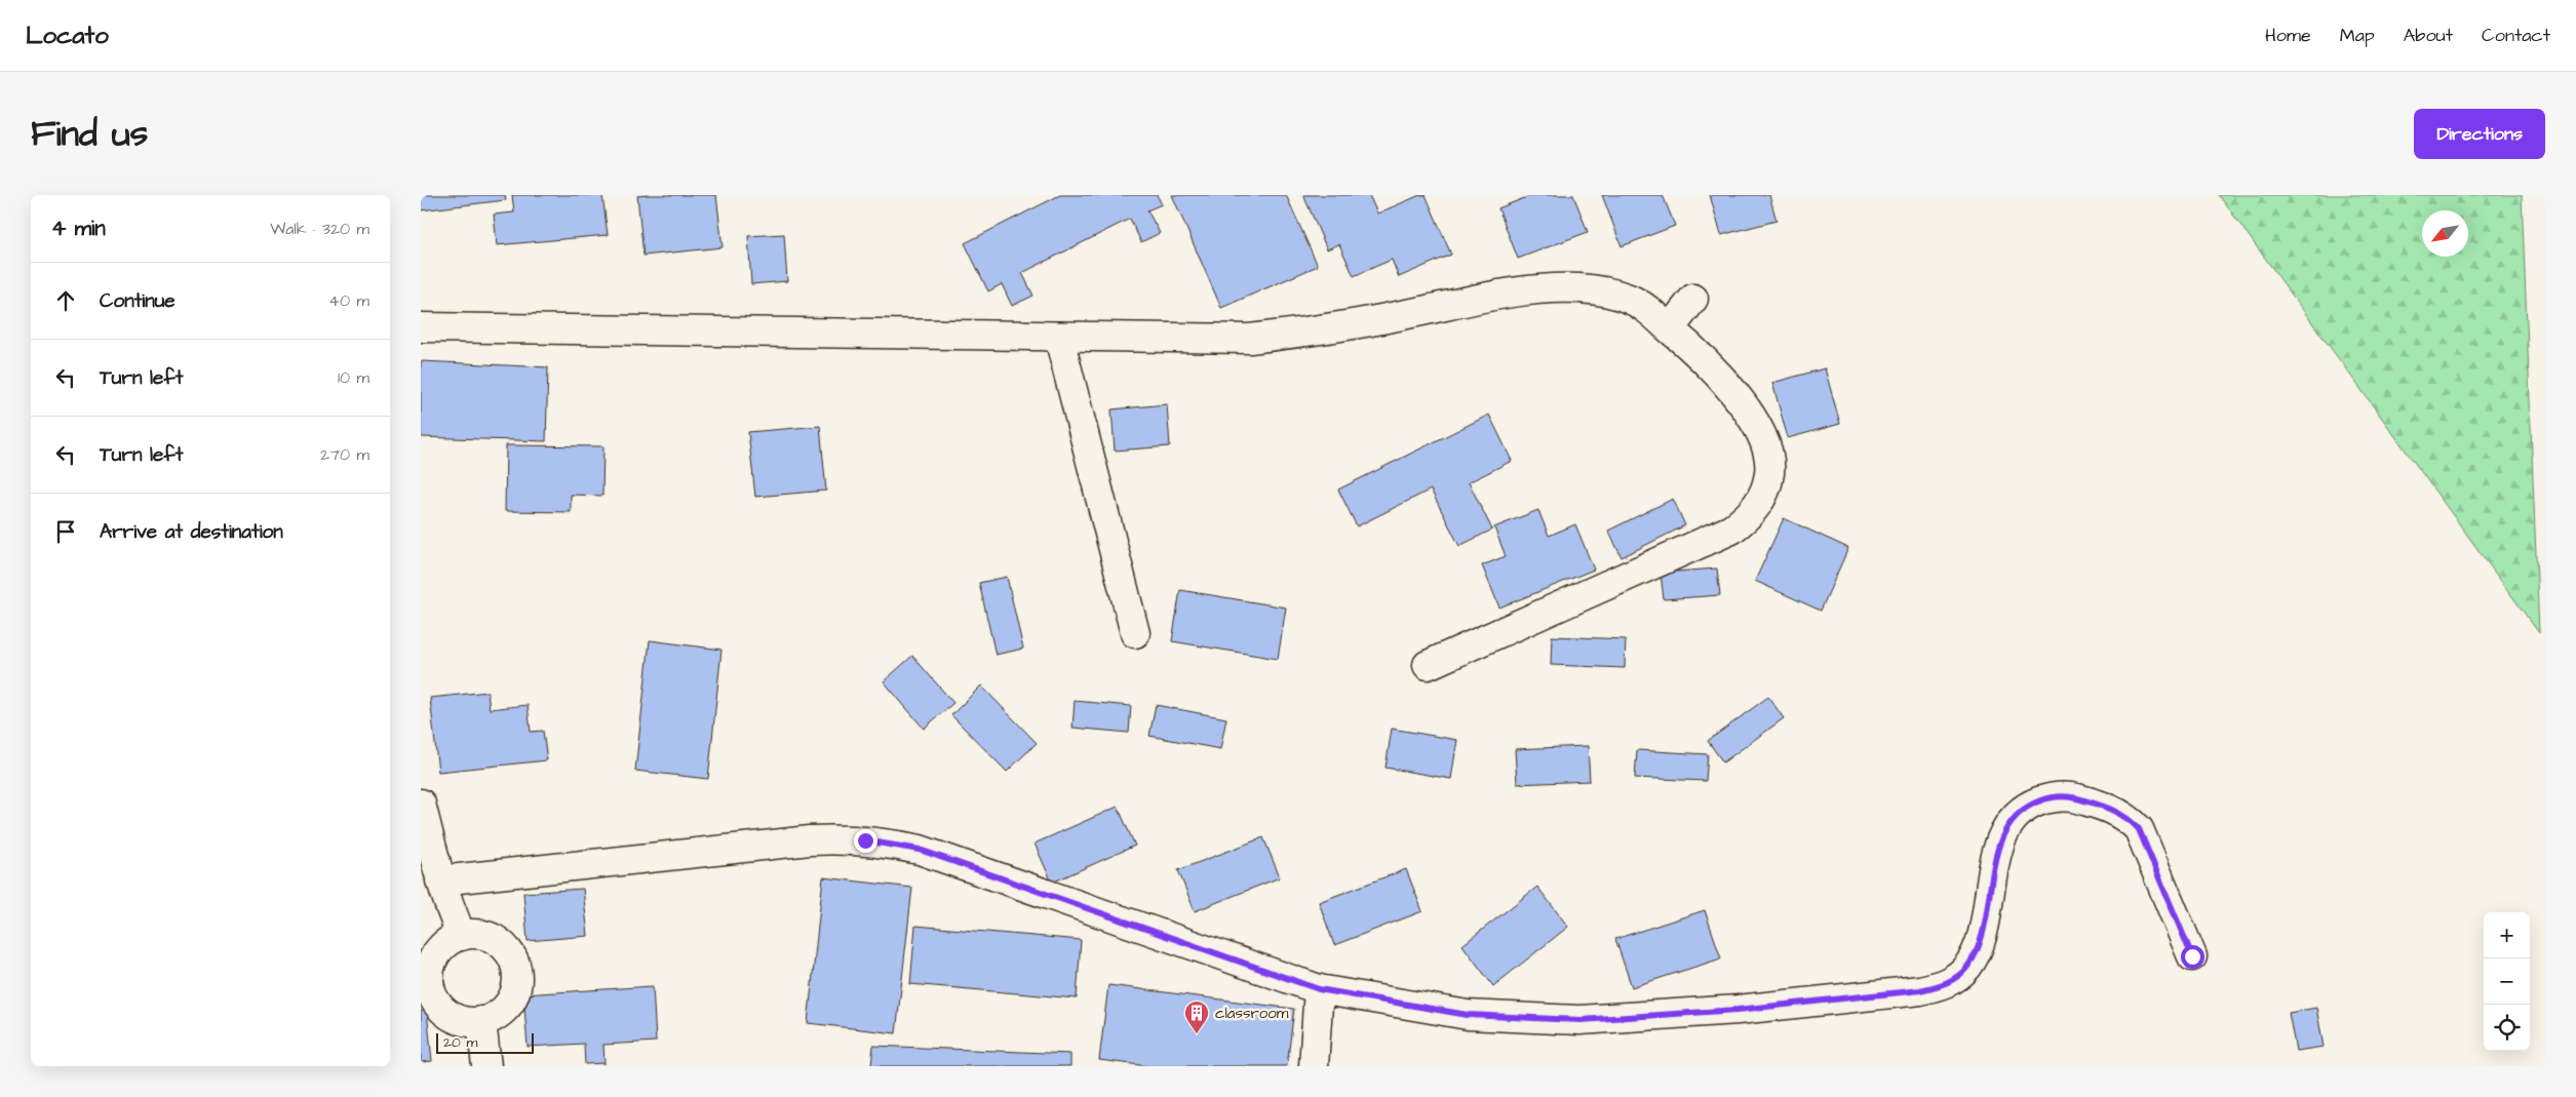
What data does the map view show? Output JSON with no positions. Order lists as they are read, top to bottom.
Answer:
{
  "places": {
    "building": ["classroom"]
  },
  "scale_bar": "20 m",
  "north": "bottom left",
  "page": {
    "header": "Locato",
    "nav": [
      "Home",
      "Map",
      "About",
      "Contact"
    ],
    "title": "Find us",
    "buttons": "Directions",
    "heading": ["4 min", "Walk · 320 m"],
    "list": [
      ["Continue", "40 m"],
      ["Turn left", "10 m"],
      ["Turn left", "270 m"],
      "Arrive at destination"
    ],
    "map_buttons": ["+", "−"],
    "scale": "20 m"
  }
}
